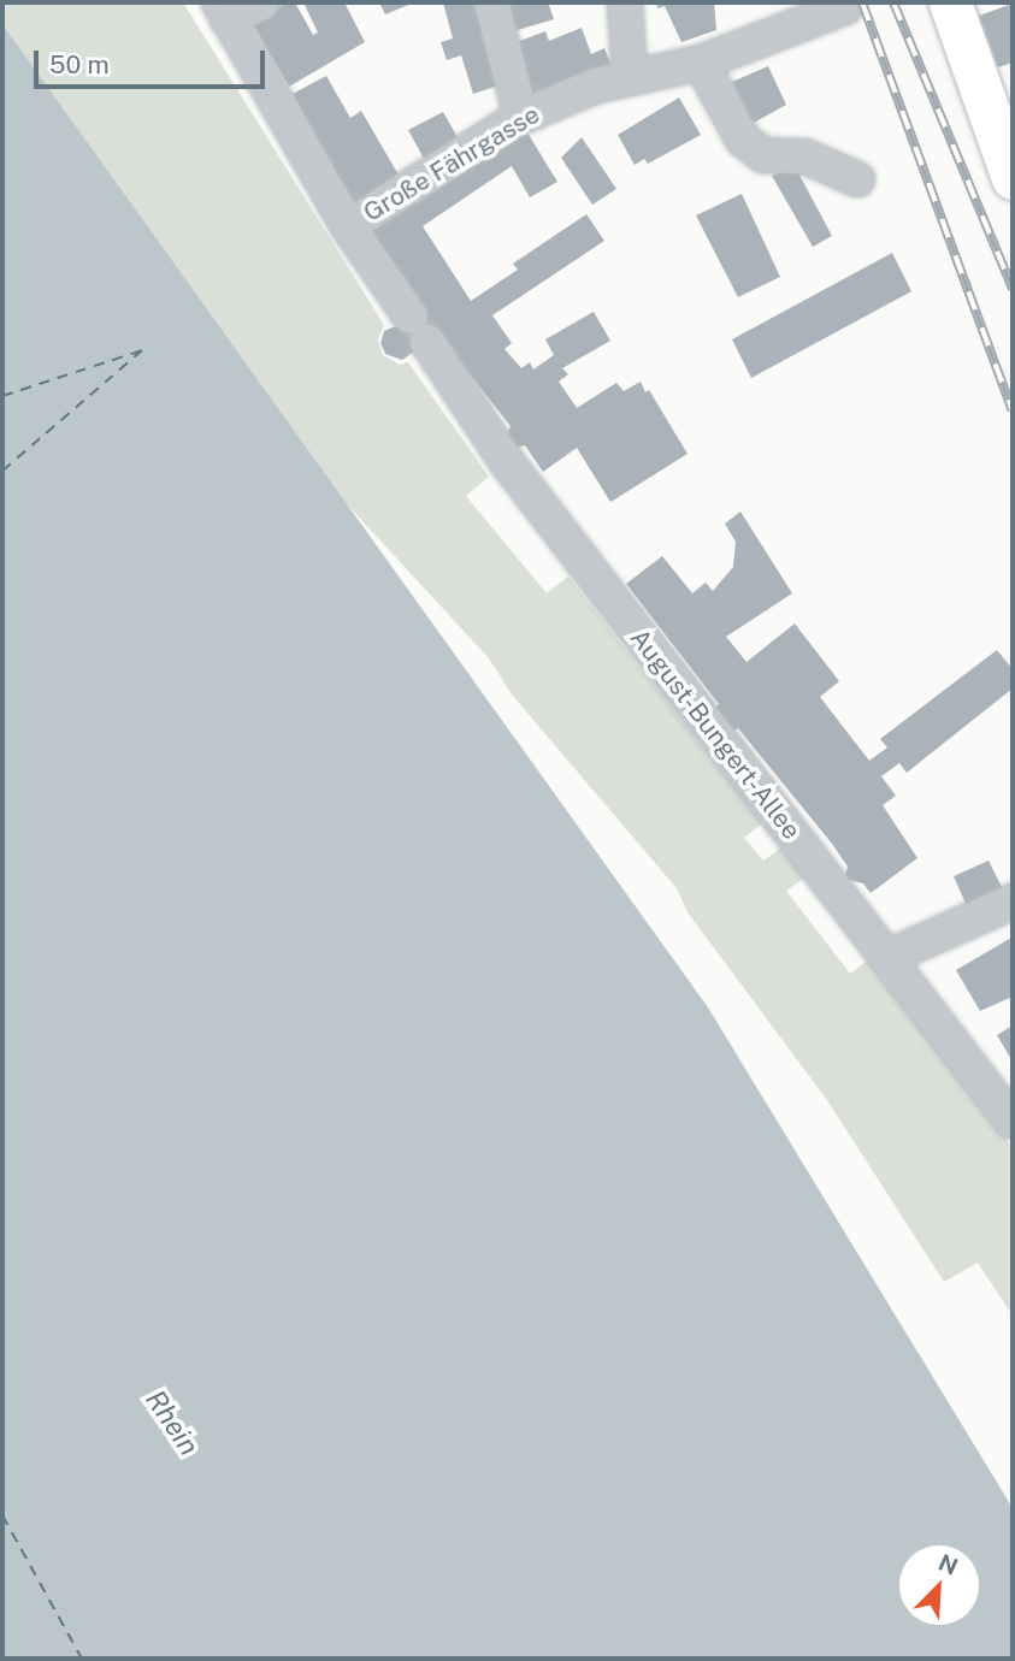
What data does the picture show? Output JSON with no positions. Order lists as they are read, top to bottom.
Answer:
{
  "streets": {
    "street": ["Große Fährgasse", "August-Bungert-Allee"]
  },
  "crossings": [
    ["Große Fährgasse", "August-Bungert-Allee"]
  ],
  "water": ["Rhein"],
  "scale_bar": "50 m",
  "north": "top right"
}
